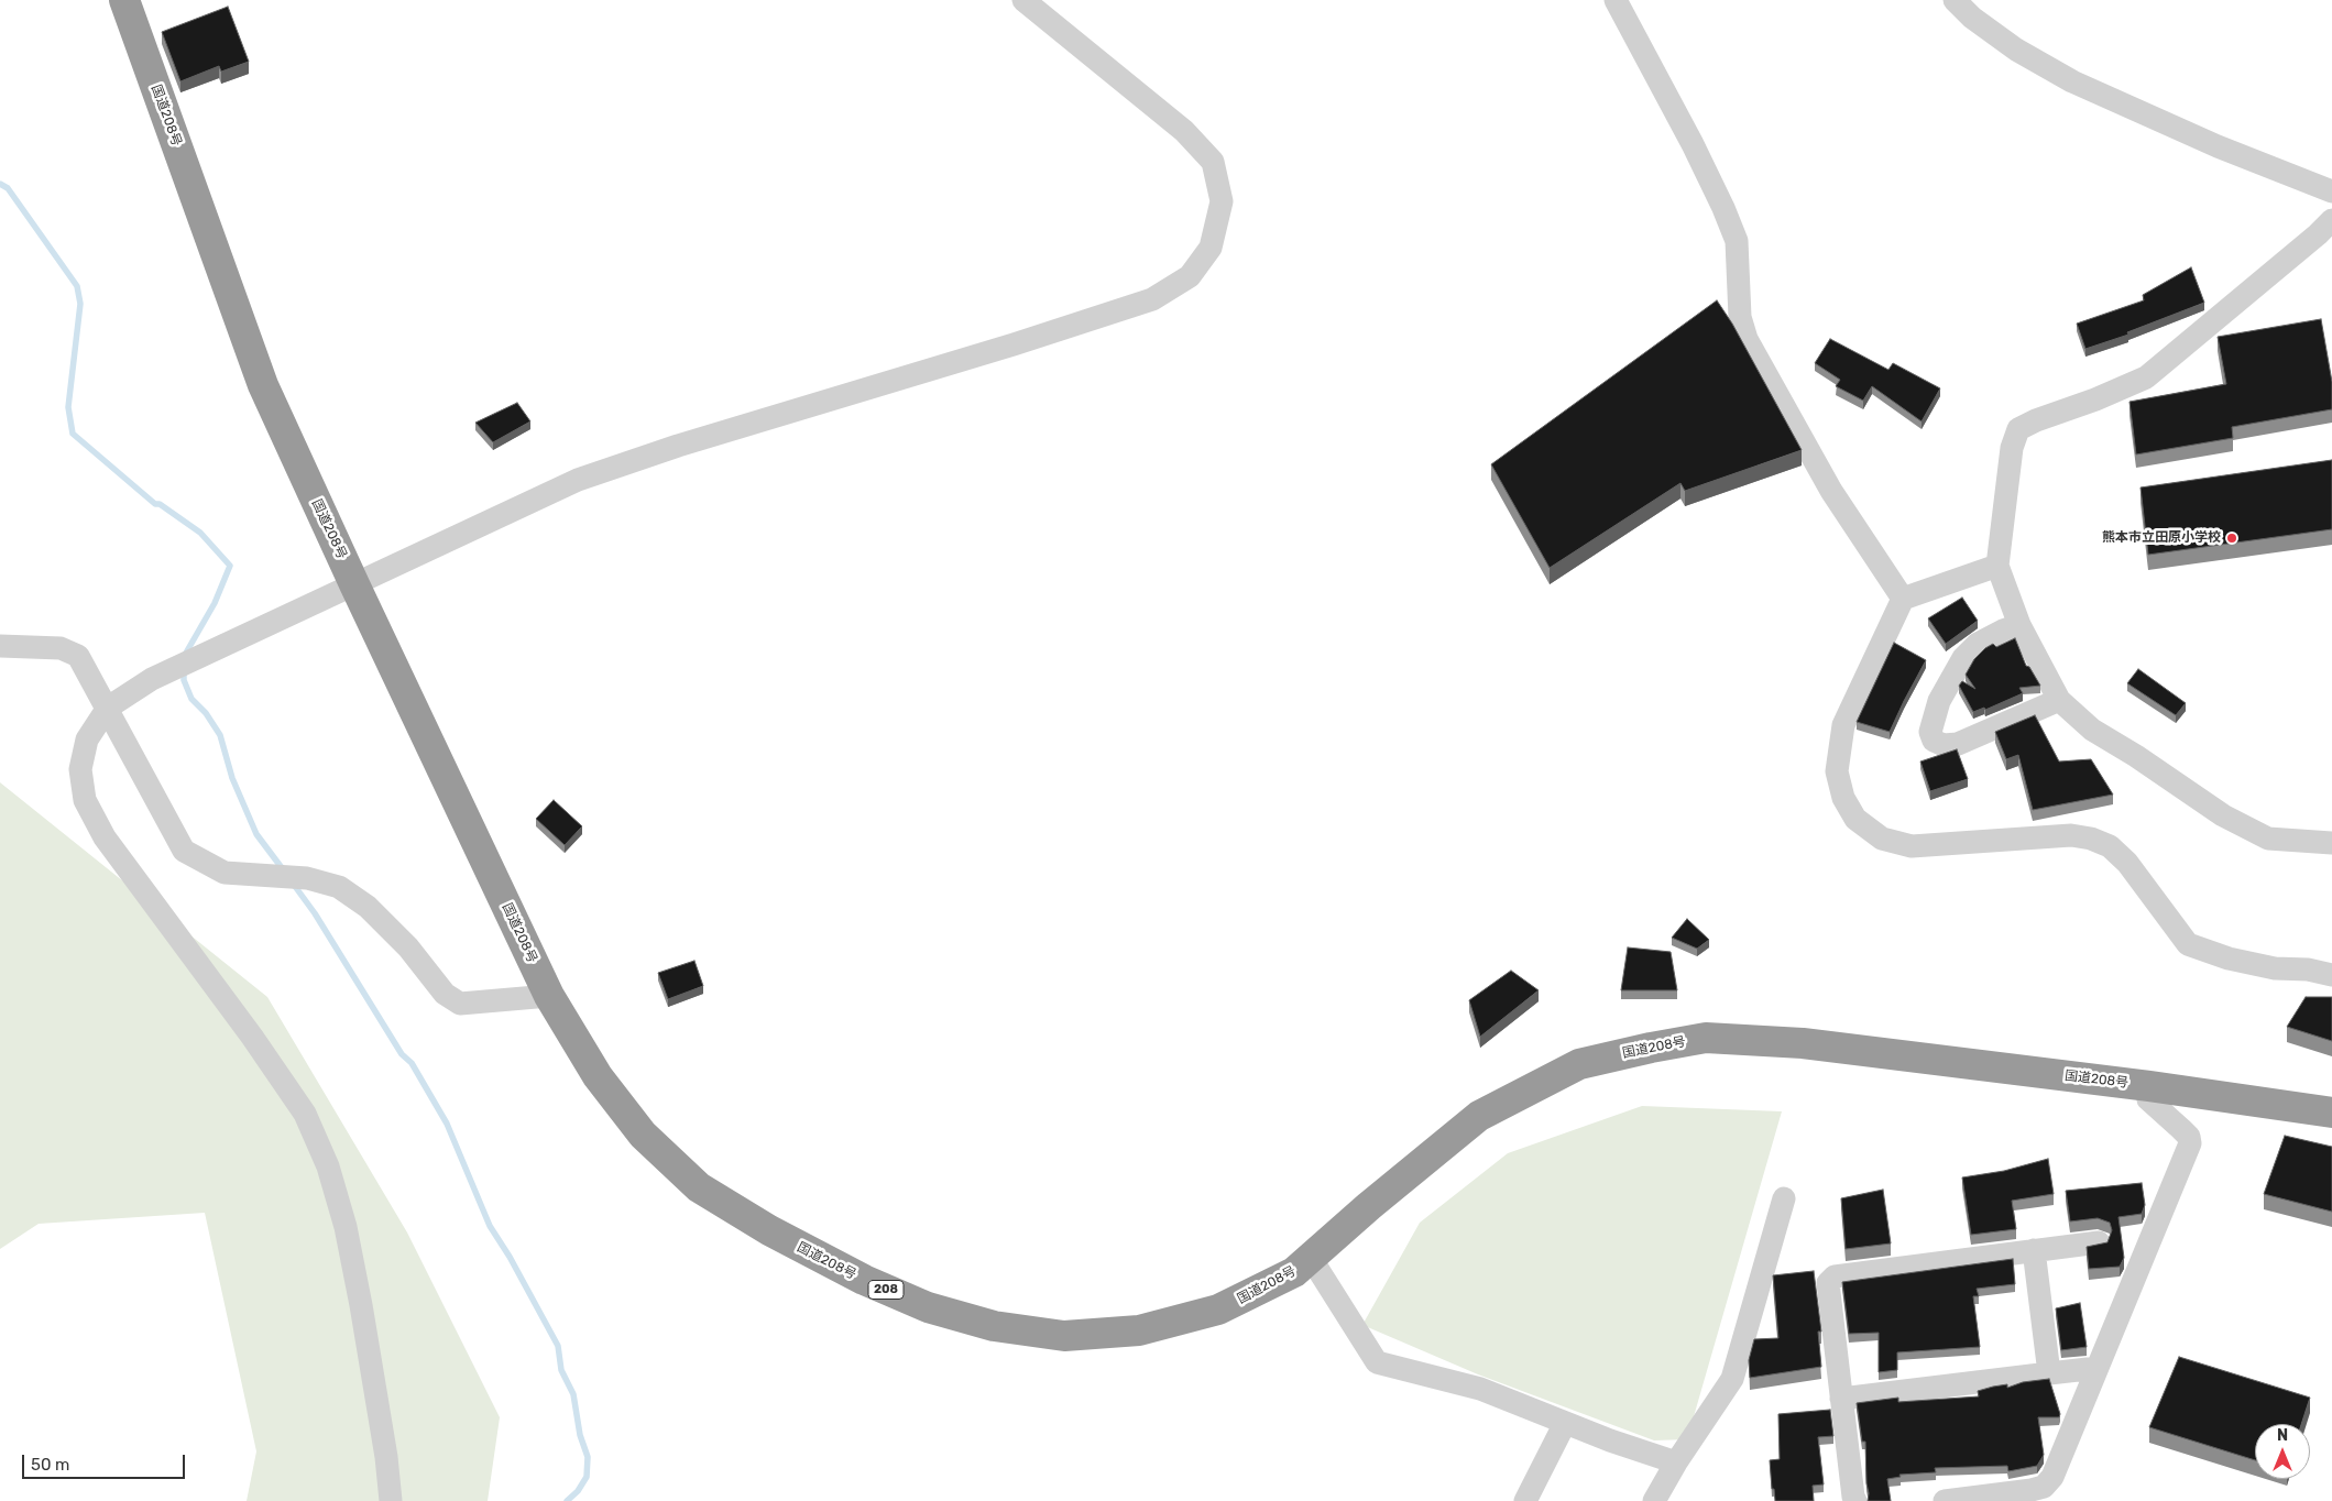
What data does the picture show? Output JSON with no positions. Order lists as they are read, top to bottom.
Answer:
{
  "streets": {
    "highway": ["国道208号", "208"]
  },
  "places": ["熊本市立田原小学校"],
  "scale_bar": "50 m",
  "north": "top"
}
